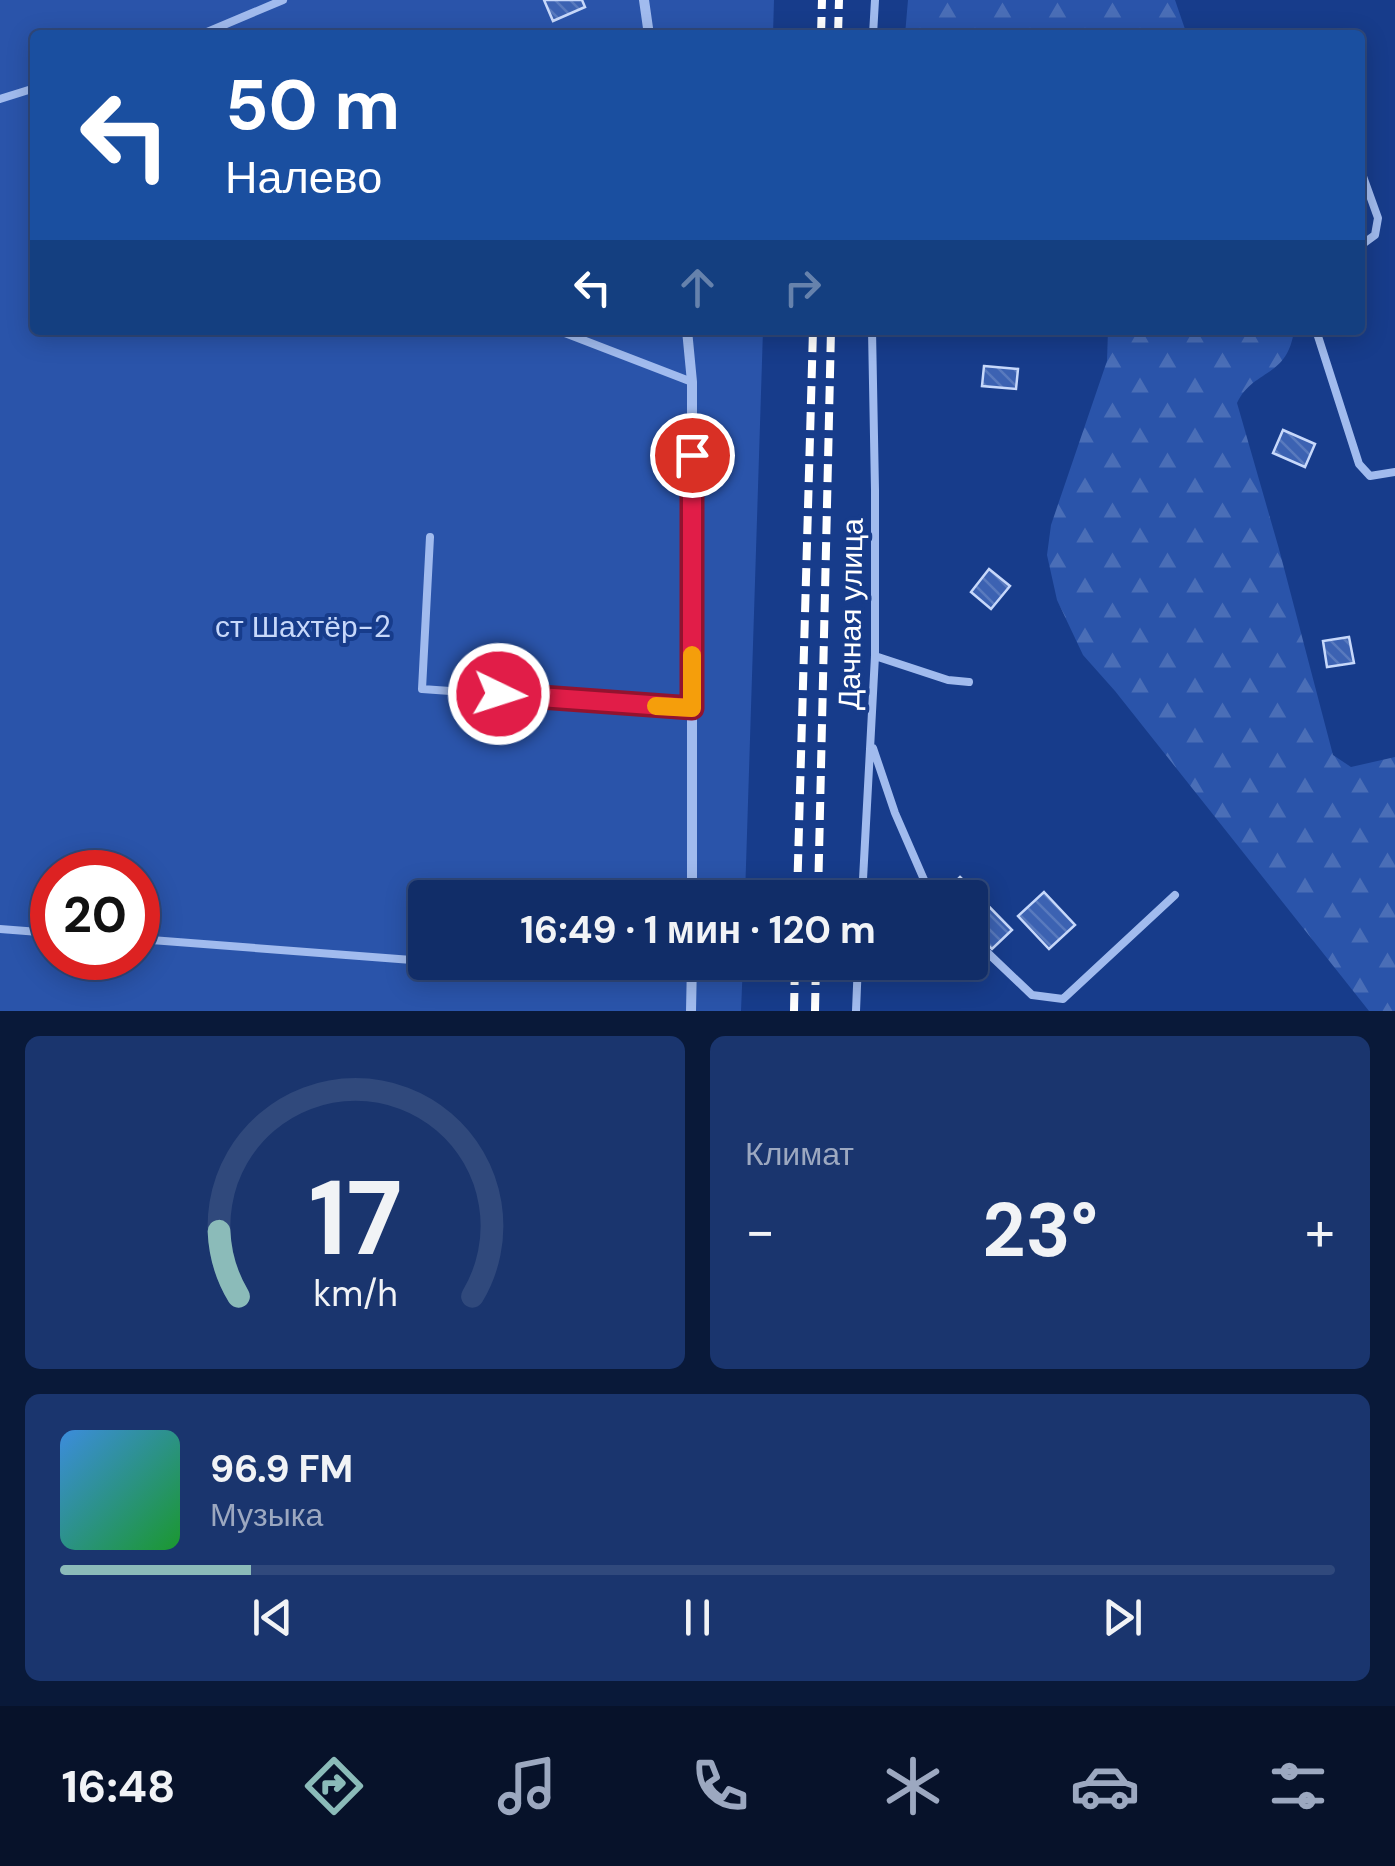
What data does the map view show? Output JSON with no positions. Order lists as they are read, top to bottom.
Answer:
{
  "streets": {
    "lane": ["Дачная улица"]
  },
  "parks": ["ст Шахтёр-2"],
  "page": {
    "turn": ["50 m", "Налево"],
    "limit": "20",
    "trip": "16:49 · 1 мин · 120 m",
    "tile": "Климат",
    "heat": ["−", "23°", "+"],
    "song": ["96.9 FM", "Музыка"],
    "tabs": "16:48",
    "gauge": ["17", "km/h"]
  }
}
